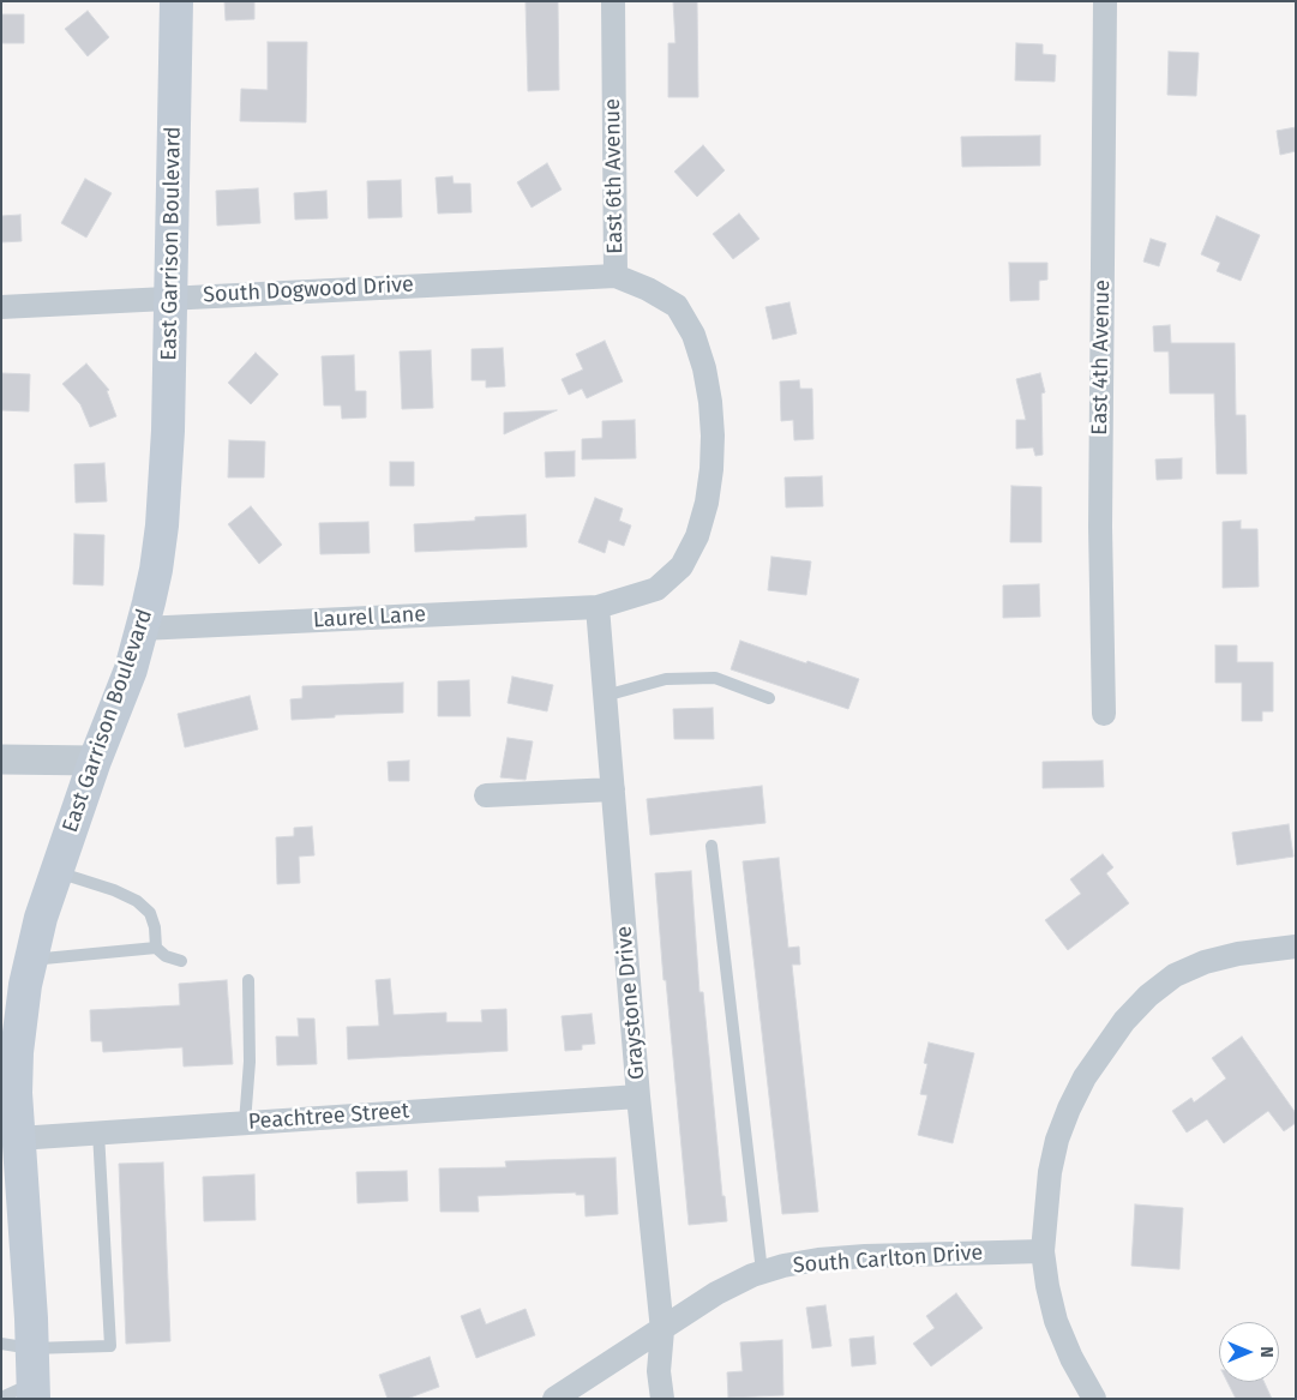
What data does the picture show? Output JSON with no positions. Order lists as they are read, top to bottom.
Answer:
{
  "streets": {
    "main road": ["East Garrison Boulevard"],
    "street": [
      "East 6th Avenue",
      "South Dogwood Drive",
      "East 4th Avenue",
      "Laurel Lane",
      "Graystone Drive",
      "Peachtree Street",
      "South Carlton Drive"
    ]
  },
  "crossings": [
    ["East 6th Avenue", "South Dogwood Drive"],
    ["East 6th Avenue", "Laurel Lane"],
    ["East 6th Avenue", "Graystone Drive"],
    ["East Garrison Boulevard", "South Dogwood Drive"],
    ["East Garrison Boulevard", "Laurel Lane"],
    ["East Garrison Boulevard", "Peachtree Street"],
    ["Laurel Lane", "Graystone Drive"],
    ["Graystone Drive", "Peachtree Street"],
    ["Graystone Drive", "South Carlton Drive"]
  ],
  "north": "right"
}
